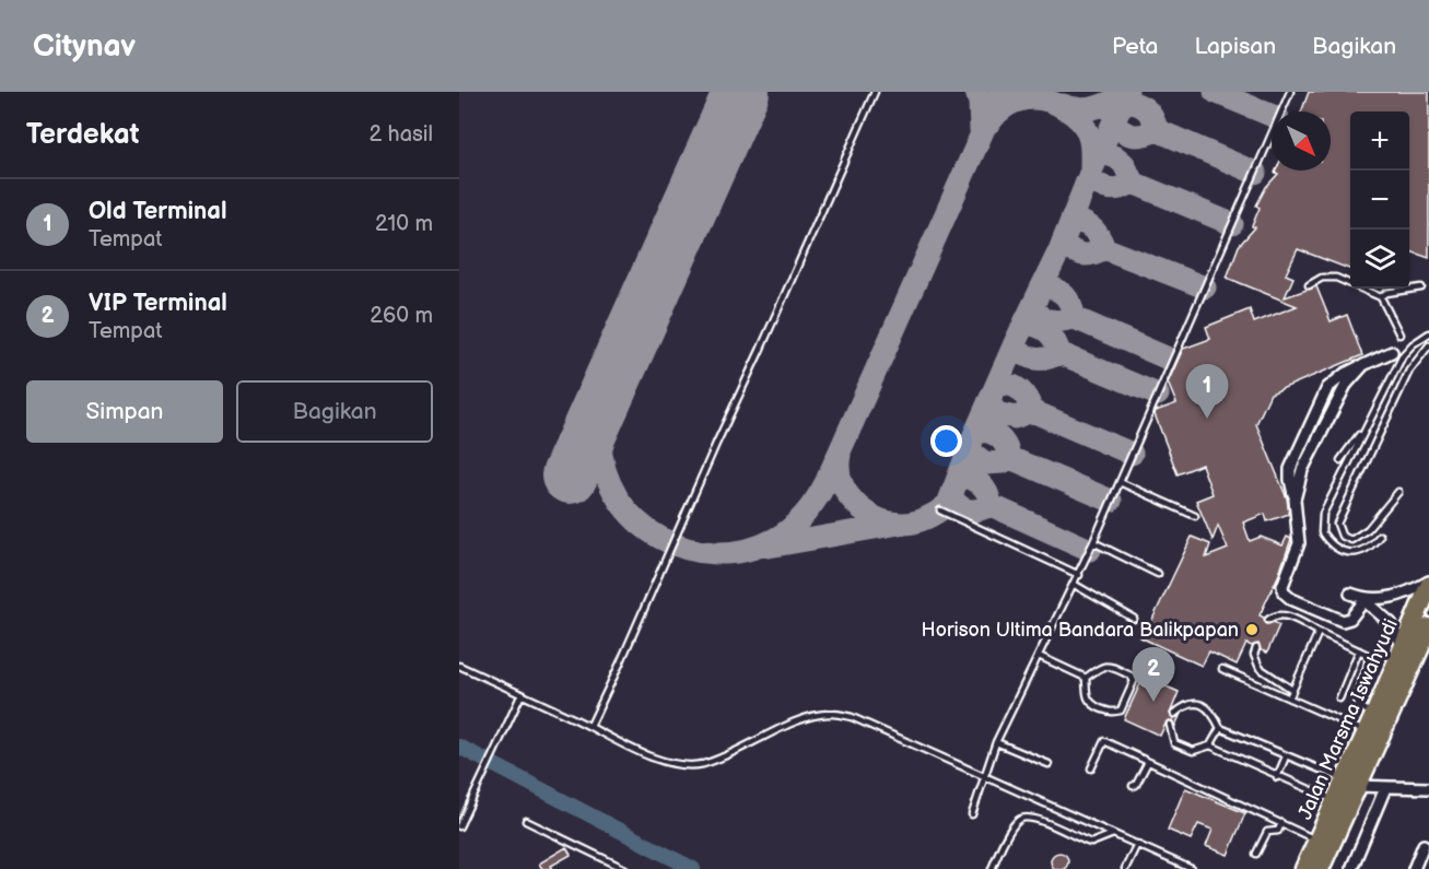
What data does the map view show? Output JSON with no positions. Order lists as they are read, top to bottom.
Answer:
{
  "streets": {
    "highway": ["Jalan Marsma Iswahyudi"]
  },
  "places": ["Horison Ultima Bandara Balikpapan"],
  "north": "bottom right",
  "page": {
    "header": "Citynav",
    "nav": ["Peta", "Lapisan", "Bagikan"],
    "heading": ["Terdekat", "2 hasil"],
    "map_buttons": ["+", "−"],
    "list": [
      {
        "mark": "1",
        "name": "Old Terminal",
        "note": "Tempat",
        "value": "210 m"
      },
      {
        "mark": "2",
        "name": "VIP Terminal",
        "note": "Tempat",
        "value": "260 m"
      }
    ],
    "buttons": ["Simpan", "Bagikan"],
    "pins": ["1", "2"]
  }
}
